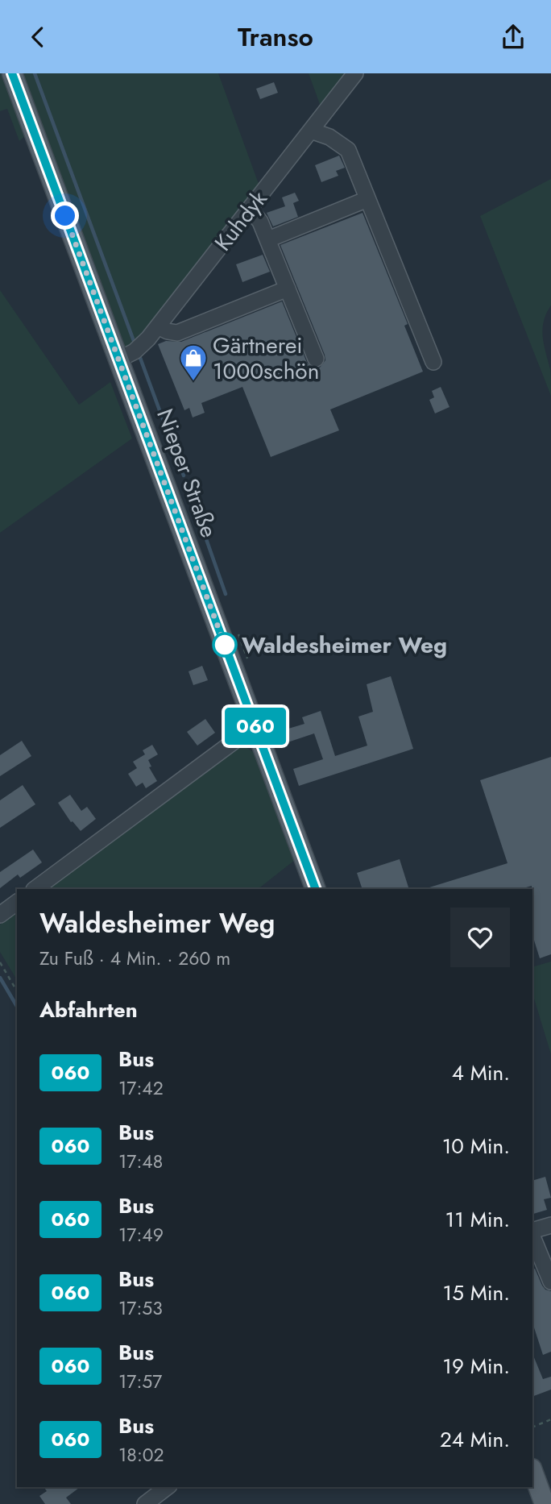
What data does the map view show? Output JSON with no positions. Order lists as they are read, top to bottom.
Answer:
{
  "streets": {
    "main road": ["Nieper Straße"],
    "street": ["Kuhdyk"]
  },
  "crossings": [
    ["Kuhdyk", "Nieper Straße"]
  ],
  "places": {
    "shop": ["Gärtnerei 1000schön"],
    "other": ["Waldesheimer Weg"]
  },
  "lines": ["bus line 060"],
  "page": {
    "header": "Transo",
    "on_map": "060",
    "heading": [
      ["Waldesheimer Weg", "Zu Fuß · 4 Min. · 260 m"],
      "Abfahrten"
    ],
    "list": [
      {
        "mark": "060",
        "name": "Bus",
        "note": "17:42",
        "value": "4 Min."
      },
      {
        "mark": "060",
        "name": "Bus",
        "note": "17:48",
        "value": "10 Min."
      },
      {
        "mark": "060",
        "name": "Bus",
        "note": "17:49",
        "value": "11 Min."
      },
      {
        "mark": "060",
        "name": "Bus",
        "note": "17:53",
        "value": "15 Min."
      },
      {
        "mark": "060",
        "name": "Bus",
        "note": "17:57",
        "value": "19 Min."
      },
      {
        "mark": "060",
        "name": "Bus",
        "note": "18:02",
        "value": "24 Min."
      }
    ]
  }
}
